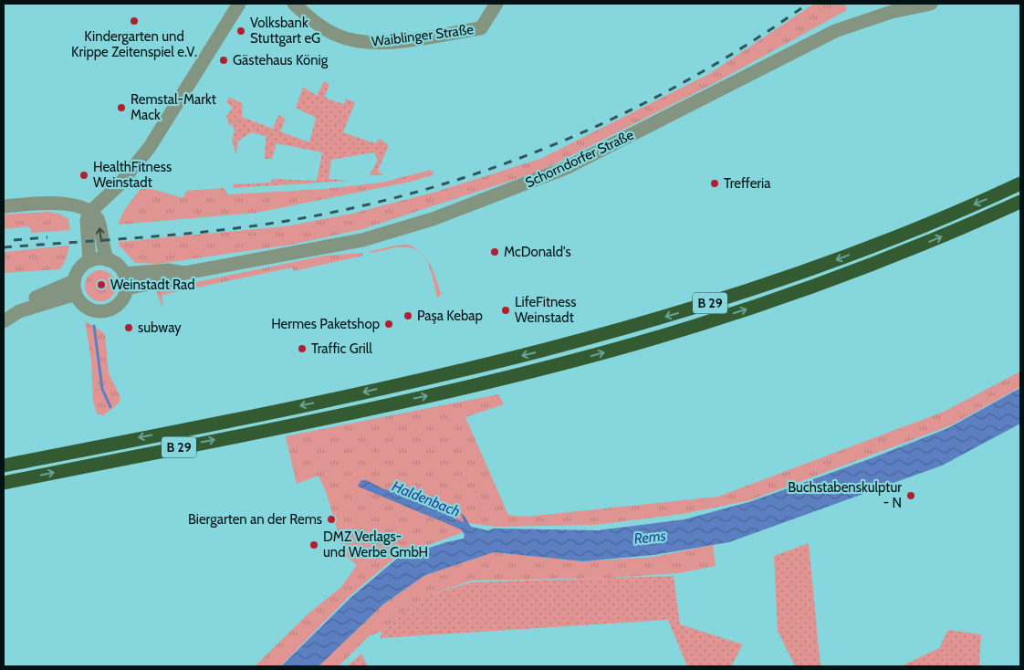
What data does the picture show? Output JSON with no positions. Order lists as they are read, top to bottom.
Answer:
{
  "streets": {
    "highway": ["B 29"],
    "street": ["Waiblinger Straße", "Schorndorfer Straße"]
  },
  "water": ["Haldenbach", "Rems"],
  "places": [
    "Kindergarten und Krippe Zeitenspiel e.V.",
    "Volksbank Stuttgart eG",
    "Gästehaus König",
    "Remstal-Markt Mack",
    "HealthFitness Weinstadt",
    "Trefferia",
    "McDonald's",
    "Weinstadt Rad",
    "LifeFitness Weinstadt",
    "Paşa Kebap",
    "Hermes Paketshop",
    "subway",
    "Traffic Grill",
    "Buchstabenskulptur - N",
    "Biergarten an der Rems",
    "DMZ Verlags- und Werbe GmbH"
  ]
}
